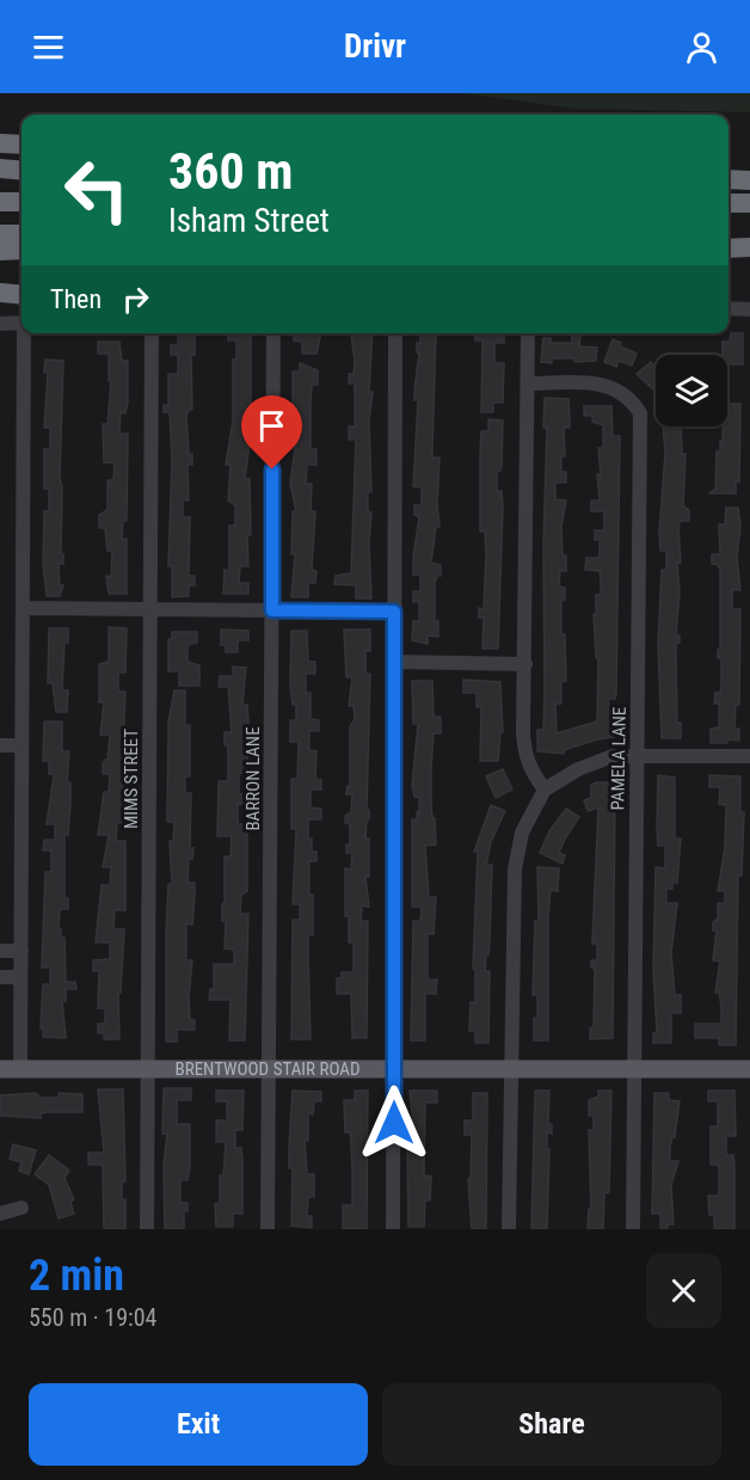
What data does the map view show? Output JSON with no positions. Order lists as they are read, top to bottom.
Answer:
{
  "streets": {
    "main road": ["BRENTWOOD STAIR ROAD"],
    "street": ["PAMELA LANE", "MIMS STREET", "BARRON LANE"]
  },
  "crossings": [
    ["PAMELA LANE", "BRENTWOOD STAIR ROAD"],
    ["MIMS STREET", "BRENTWOOD STAIR ROAD"],
    ["BARRON LANE", "BRENTWOOD STAIR ROAD"]
  ],
  "page": {
    "header": "Drivr",
    "turn": ["360 m", "Isham Street"],
    "then": "Then",
    "heading": ["2 min", "550 m · 19:04"],
    "buttons": ["Exit", "Share"]
  }
}
